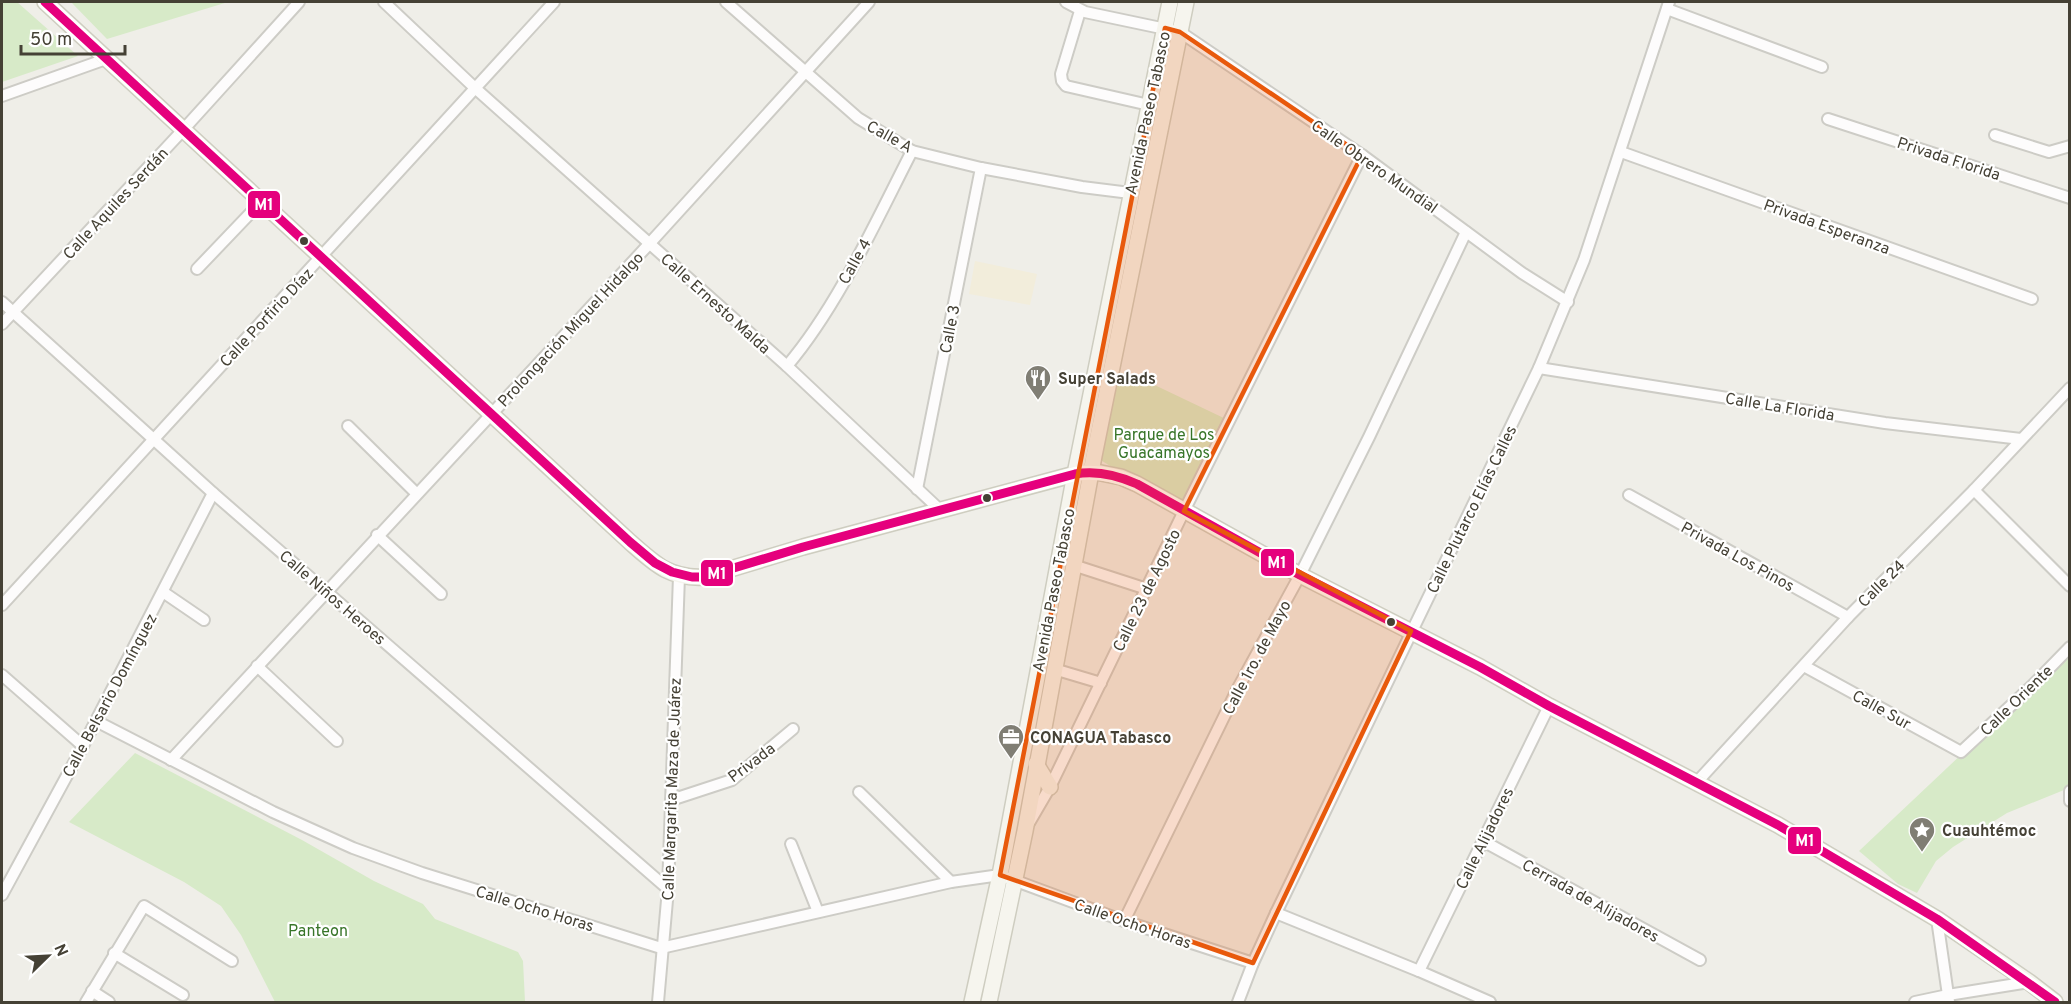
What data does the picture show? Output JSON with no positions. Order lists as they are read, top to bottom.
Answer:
{
  "streets": {
    "main road": ["Avenida Paseo Tabasco"],
    "street": [
      "Calle A",
      "Privada Florida",
      "Calle Obrero Mundial",
      "Calle Aquiles Serdán",
      "Privada Esperanza",
      "Calle 4",
      "Calle Ernesto Malda",
      "Calle Porfirio Díaz",
      "Prolongación Miguel Hidalgo",
      "Calle 3",
      "Calle La Florida",
      "Calle Plutarco Elías Calles",
      "Privada Los Pinos",
      "Calle 24",
      "Calle 23 de Agosto",
      "Calle Niños Heroes",
      "Calle 1ro. de Mayo",
      "Calle Belsario Domínguez",
      "Calle Oriente",
      "Calle Sur",
      "Privada",
      "Calle Margarita Maza de Juárez",
      "Calle Alijadores",
      "Cerrada de Alijadores",
      "Calle Ocho Horas"
    ]
  },
  "crossings": [
    ["Avenida Paseo Tabasco", "Calle A"],
    ["Avenida Paseo Tabasco", "Calle Obrero Mundial"],
    ["Avenida Paseo Tabasco", "Calle 23 de Agosto"],
    ["Avenida Paseo Tabasco", "Calle Ocho Horas"],
    ["Calle A", "Calle 4"],
    ["Calle A", "Prolongación Miguel Hidalgo"],
    ["Calle A", "Calle 3"],
    ["Calle Obrero Mundial", "Calle Plutarco Elías Calles"],
    ["Calle Obrero Mundial", "Calle 23 de Agosto"],
    ["Calle Obrero Mundial", "Calle 1ro. de Mayo"],
    ["Calle Aquiles Serdán", "Calle Niños Heroes"],
    ["Privada Esperanza", "Calle Plutarco Elías Calles"],
    ["Calle 4", "Calle Ernesto Malda"],
    ["Calle Ernesto Malda", "Calle Porfirio Díaz"],
    ["Calle Ernesto Malda", "Prolongación Miguel Hidalgo"],
    ["Calle Ernesto Malda", "Calle 3"],
    ["Calle Porfirio Díaz", "Calle Niños Heroes"],
    ["Prolongación Miguel Hidalgo", "Calle Niños Heroes"],
    ["Prolongación Miguel Hidalgo", "Calle Ocho Horas"],
    ["Calle La Florida", "Calle Plutarco Elías Calles"],
    ["Calle La Florida", "Calle 24"],
    ["Calle Plutarco Elías Calles", "Calle Ocho Horas"],
    ["Privada Los Pinos", "Calle 24"],
    ["Calle 24", "Calle Sur"],
    ["Calle Niños Heroes", "Calle Belsario Domínguez"],
    ["Calle Niños Heroes", "Calle Margarita Maza de Juárez"],
    ["Calle 1ro. de Mayo", "Calle Ocho Horas"],
    ["Calle Belsario Domínguez", "Calle Ocho Horas"],
    ["Calle Oriente", "Calle Sur"],
    ["Privada", "Calle Margarita Maza de Juárez"],
    ["Calle Margarita Maza de Juárez", "Calle Ocho Horas"],
    ["Calle Alijadores", "Cerrada de Alijadores"]
  ],
  "parks": ["Parque de Los Guacamayos", "Panteon"],
  "places": {
    "restaurant": ["Super Salads"],
    "office": ["CONAGUA Tabasco"],
    "place": ["Cuauhtémoc"]
  },
  "lines": ["transit line M1"],
  "scale_bar": "50 m",
  "north": "top right"
}
